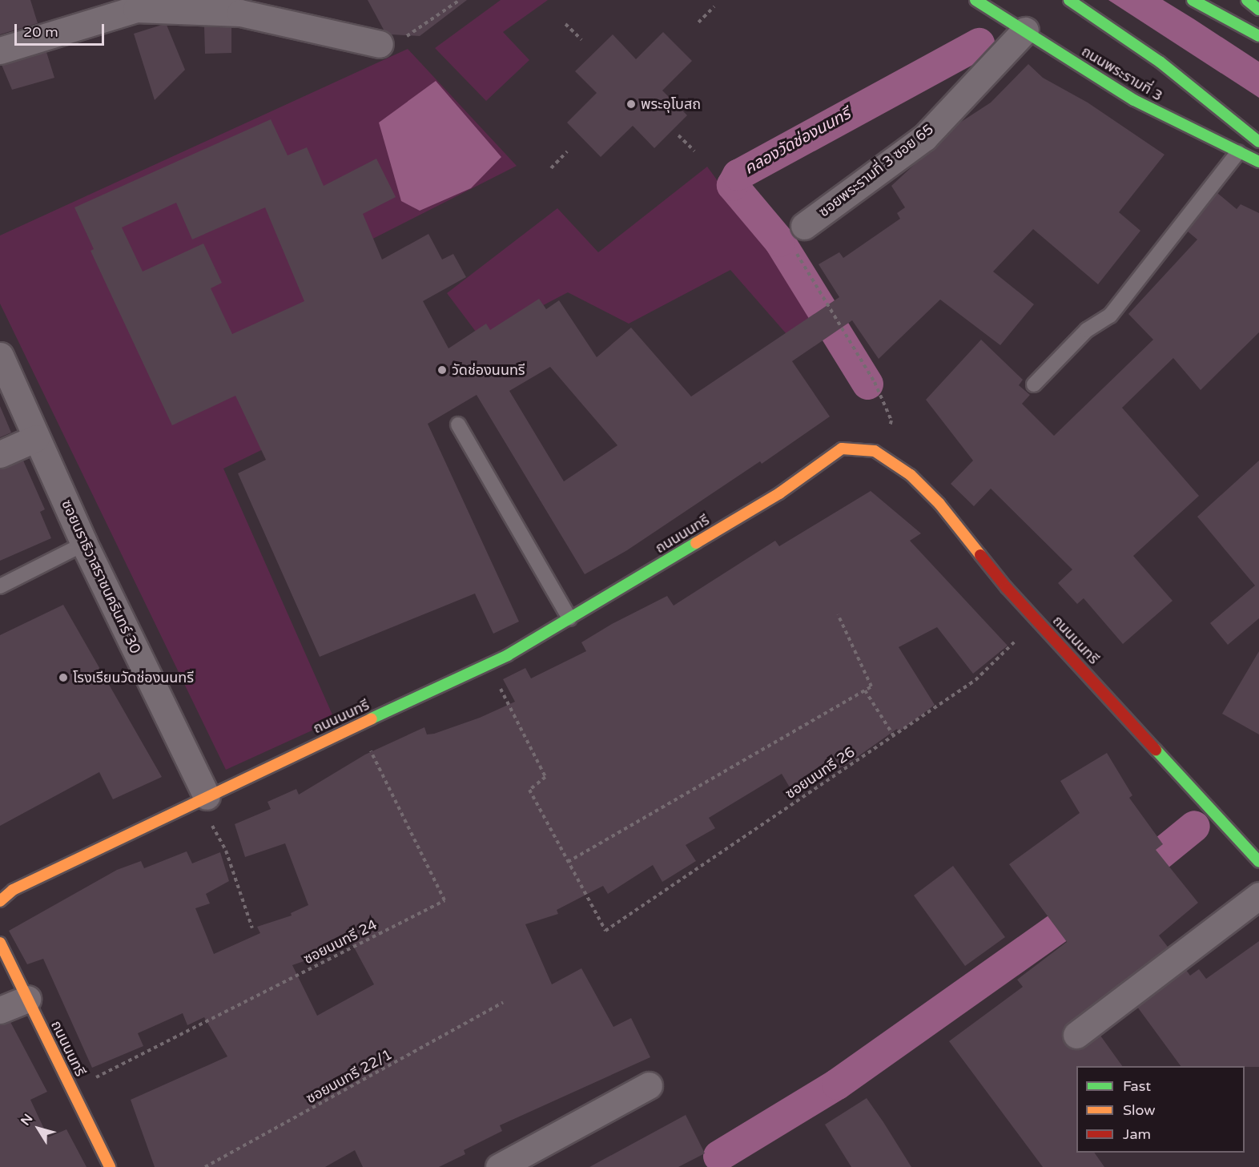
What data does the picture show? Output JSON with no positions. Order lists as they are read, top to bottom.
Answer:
{
  "streets": {
    "street": [
      "ถนนพระรามที่ 3",
      "ซอยพระรามที่ 3 ซอย 65",
      "ถนนนนทรี",
      "ซอยนราธิวาสราชนครินทร์ 30"
    ],
    "path": ["ซอยนนทรี 26", "ซอยนนทรี 24", "ซอยนนทรี 22/1"]
  },
  "crossings": [
    ["ถนนพระรามที่ 3", "ซอยพระรามที่ 3 ซอย 65"],
    ["ถนนนนทรี", "ซอยนราธิวาสราชนครินทร์ 30"],
    ["ถนนนนทรี", "ซอยนนทรี 26"],
    ["ถนนนนทรี", "ซอยนนทรี 24"]
  ],
  "water": ["คลองวัดช่องนนทรี"],
  "places": ["พระอุโบสถ", "วัดช่องนนทรี", "โรงเรียนวัดช่องนนทรี"],
  "legend": ["Fast", "Slow", "Jam"],
  "scale_bar": "20 m",
  "north": "top left"
}
